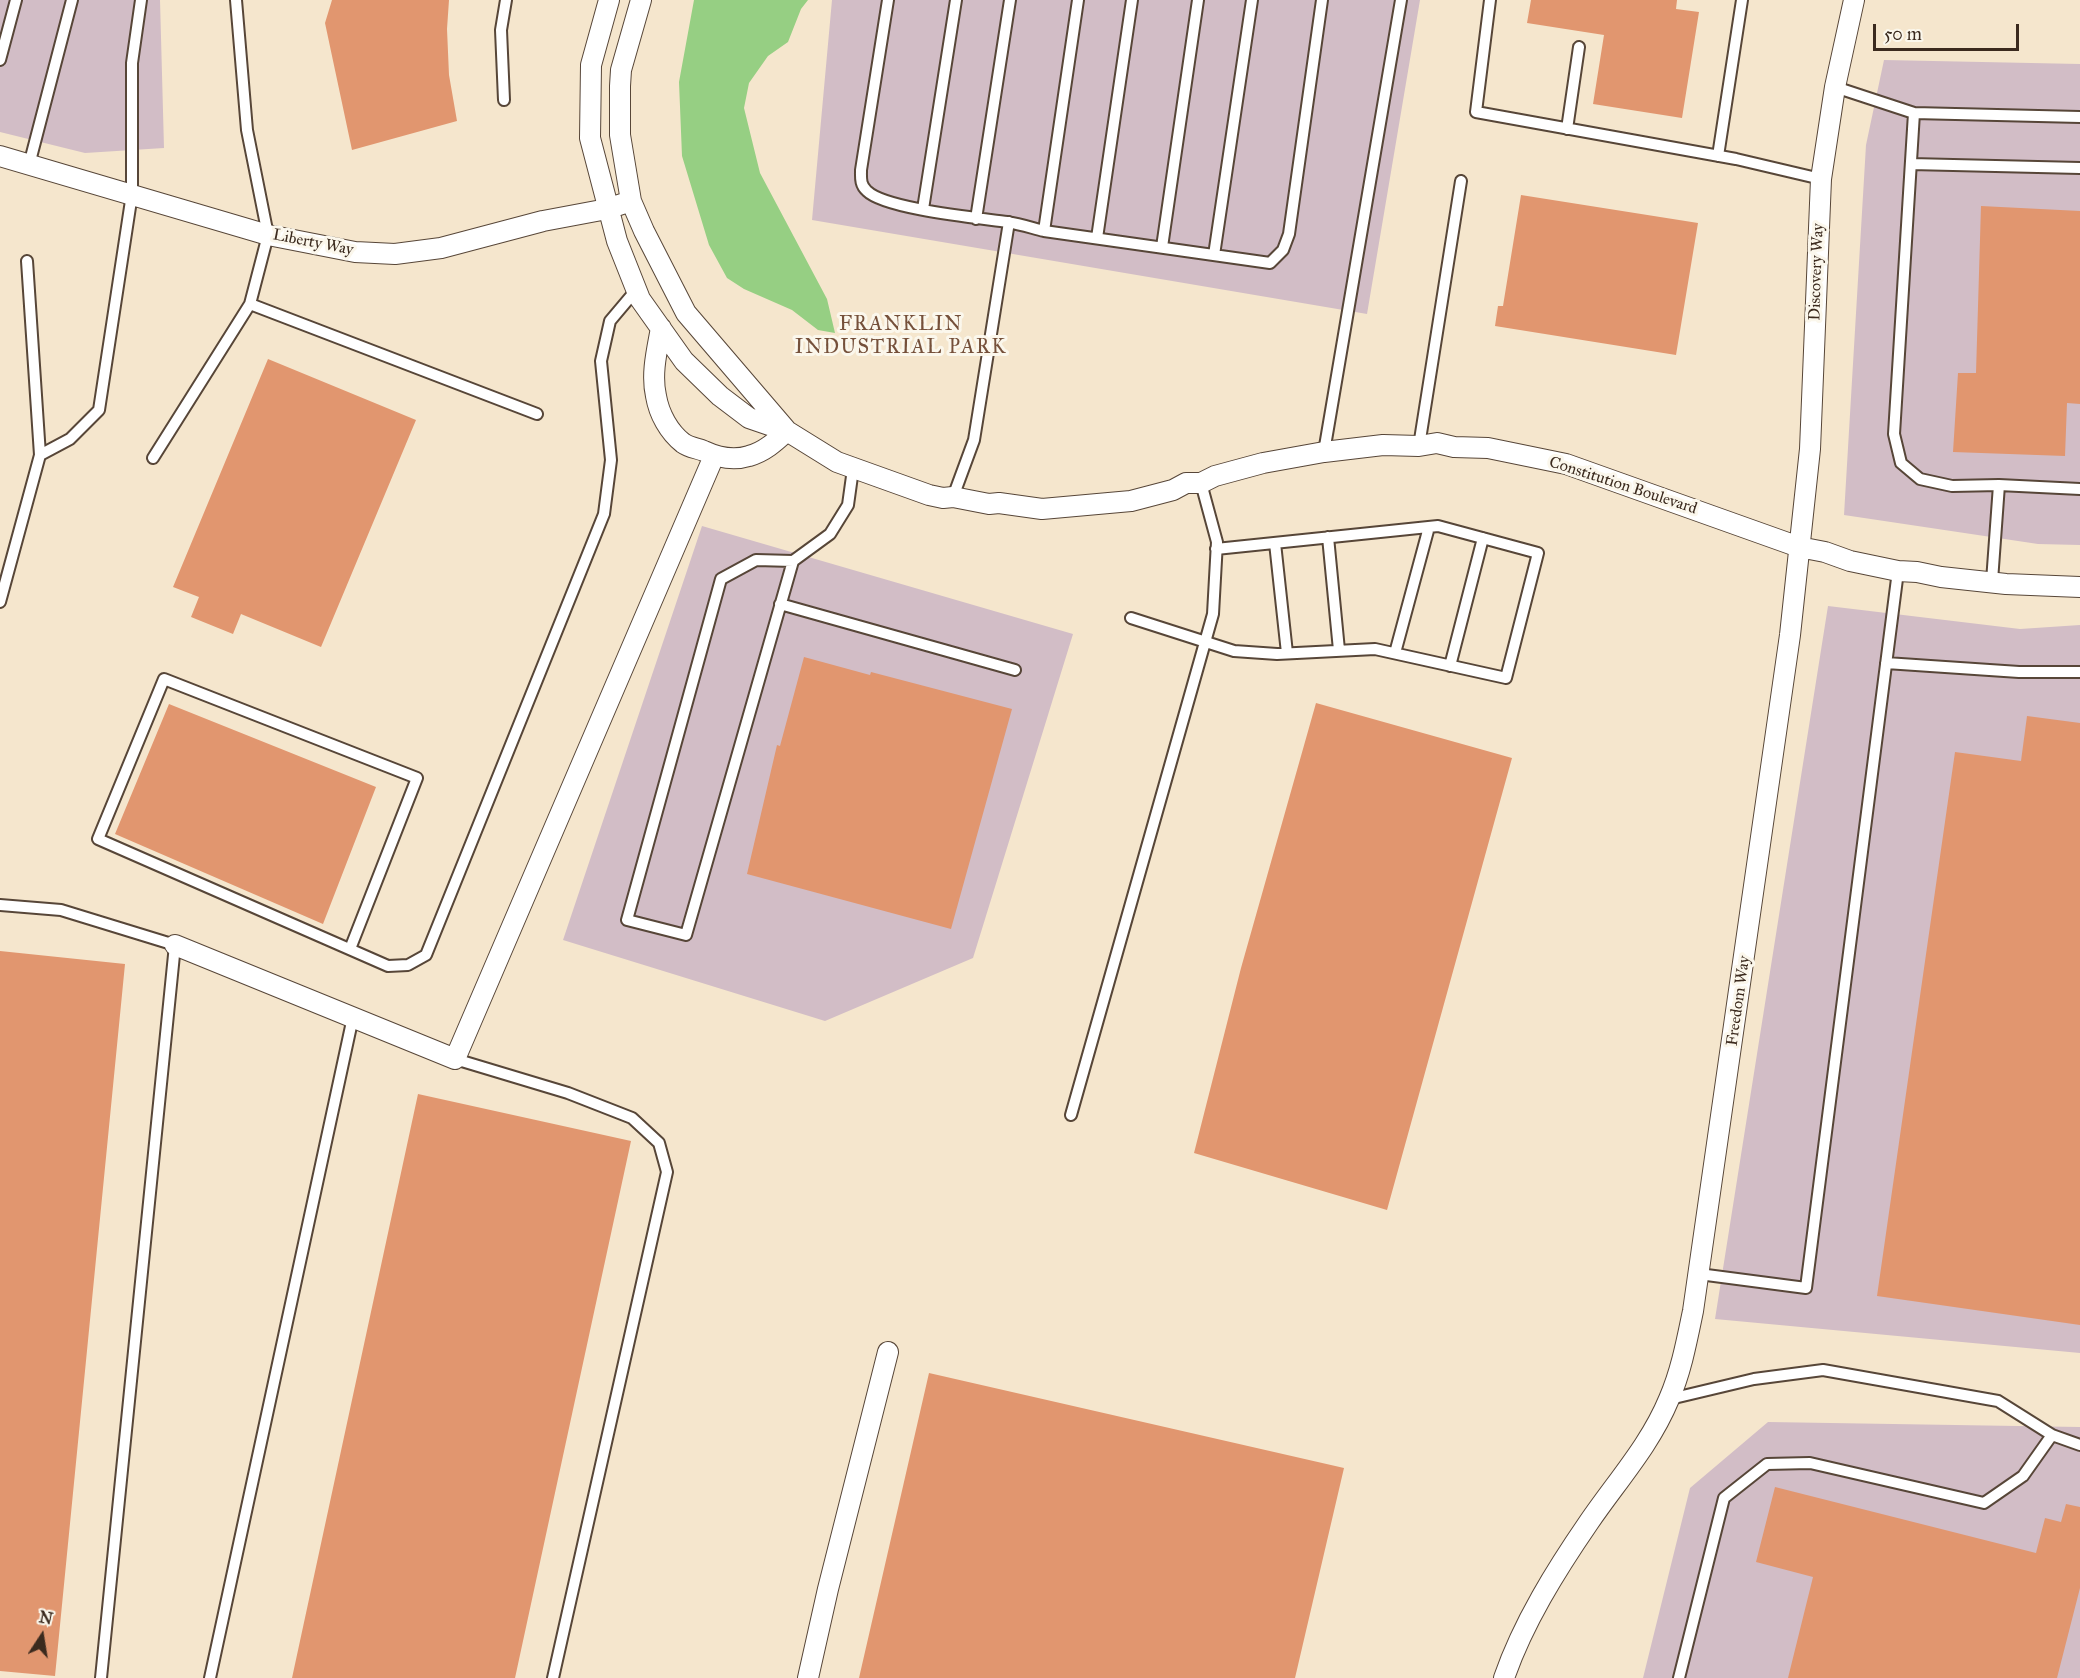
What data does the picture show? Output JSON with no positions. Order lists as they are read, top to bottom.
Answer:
{
  "streets": {
    "street": [
      "Liberty Way",
      "Discovery Way",
      "Constitution Boulevard",
      "Freedom Way"
    ]
  },
  "crossings": [
    ["Liberty Way", "Constitution Boulevard"],
    ["Discovery Way", "Constitution Boulevard"],
    ["Discovery Way", "Freedom Way"],
    ["Constitution Boulevard", "Freedom Way"]
  ],
  "districts": ["FRANKLIN INDUSTRIAL PARK"],
  "scale_bar": "50 m",
  "north": "top"
}
